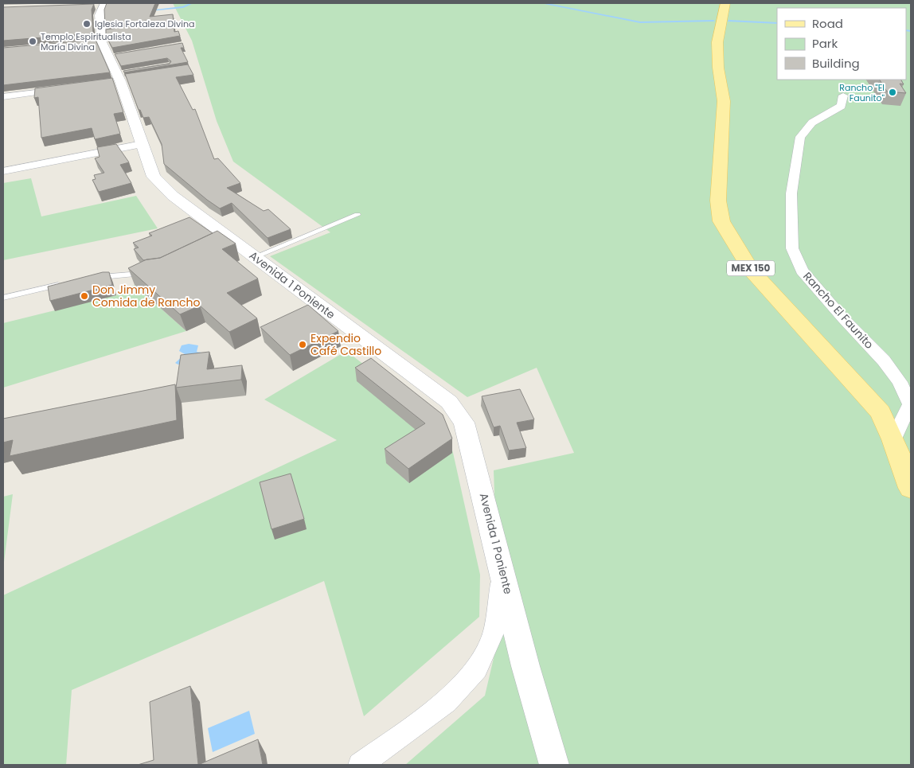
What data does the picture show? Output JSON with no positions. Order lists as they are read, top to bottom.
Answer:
{
  "streets": {
    "main road": ["MEX 150"],
    "street": ["Avenida 1 Poniente", "Rancho El Faunito"]
  },
  "crossings": [
    ["MEX 150", "Rancho El Faunito"]
  ],
  "places": [
    "Iglesia Fortaleza Divina",
    "Templo Espiritualista María Divina",
    "Rancho ''El Faunito''",
    "Don Jimmy Comida de Rancho",
    "Expendio Café Castillo"
  ],
  "legend": ["Road", "Park", "Building"]
}
